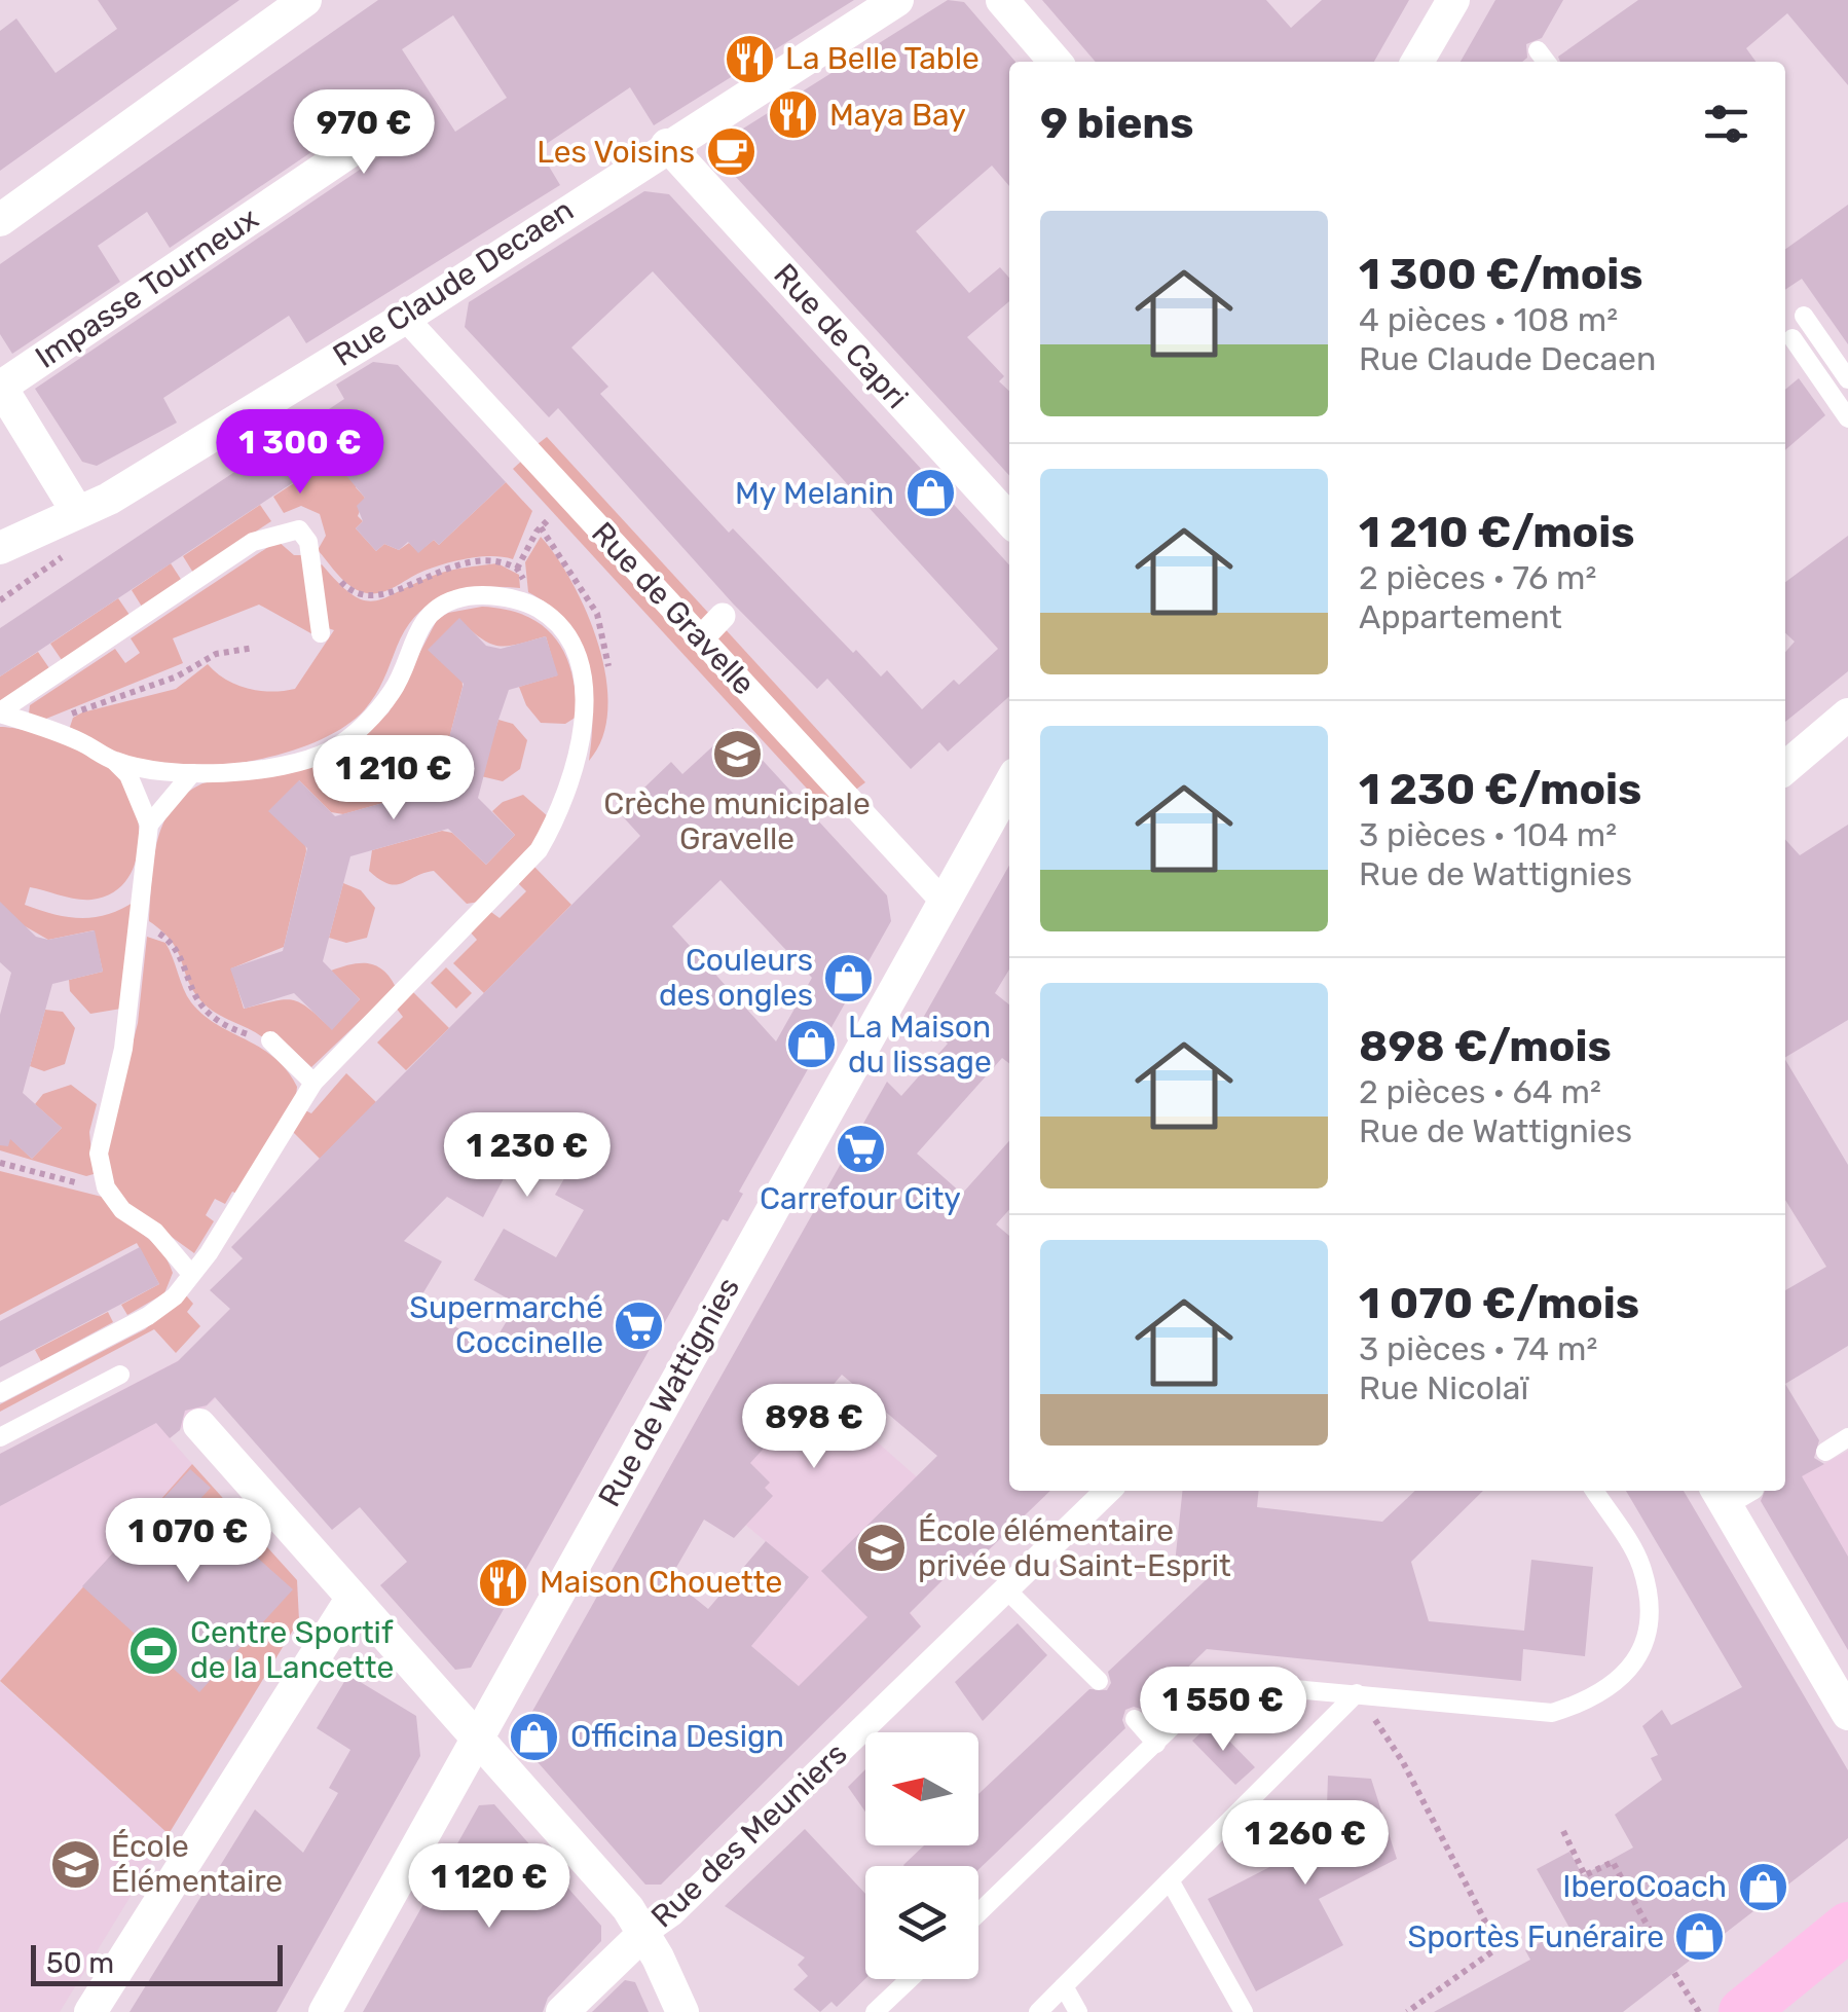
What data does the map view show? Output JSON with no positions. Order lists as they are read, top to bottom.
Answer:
{
  "streets": {
    "street": [
      "Rue Claude Decaen",
      "Impasse Tourneux",
      "Rue de Capri",
      "Rue de Gravelle",
      "Rue de Wattignies",
      "Rue des Meuniers"
    ]
  },
  "crossings": [
    ["Rue Claude Decaen", "Rue de Capri"],
    ["Rue Claude Decaen", "Rue de Gravelle"],
    ["Rue de Gravelle", "Rue de Wattignies"]
  ],
  "places": {
    "restaurant": ["La Belle Table", "Maya Bay", "Maison Chouette"],
    "cafe": ["Les Voisins"],
    "shop": [
      "My Melanin",
      "Couleurs des ongles",
      "La Maison du lissage",
      "Officina Design",
      "IberoCoach",
      "Sportès Funéraire"
    ],
    "school or university": ["Crèche municipale Gravelle", "École élémentaire privée du Saint-Esprit", "École Élémentaire"],
    "supermarket": ["Carrefour City", "Supermarché Coccinelle"],
    "sports": ["Centre Sportif de la Lancette"]
  },
  "scale_bar": "50 m",
  "north": "left",
  "page": {
    "heading": "9 biens",
    "price": [
      "970 €",
      "1 300 €",
      "1 210 €",
      "1 230 €",
      "898 €",
      "1 070 €",
      "1 550 €",
      "1 260 €",
      "1 120 €"
    ],
    "list": [
      {
        "name": "1 300 €/mois",
        "note": "4 pièces · 108 m² · Rue Claude Decaen"
      },
      {
        "name": "1 210 €/mois",
        "note": "2 pièces · 76 m² · Appartement"
      },
      {
        "name": "1 230 €/mois",
        "note": "3 pièces · 104 m² · Rue de Wattignies"
      },
      {
        "name": "898 €/mois",
        "note": "2 pièces · 64 m² · Rue de Wattignies"
      },
      {
        "name": "1 070 €/mois",
        "note": "3 pièces · 74 m² · Rue Nicolaï"
      }
    ],
    "scale": "50 m"
  }
}
